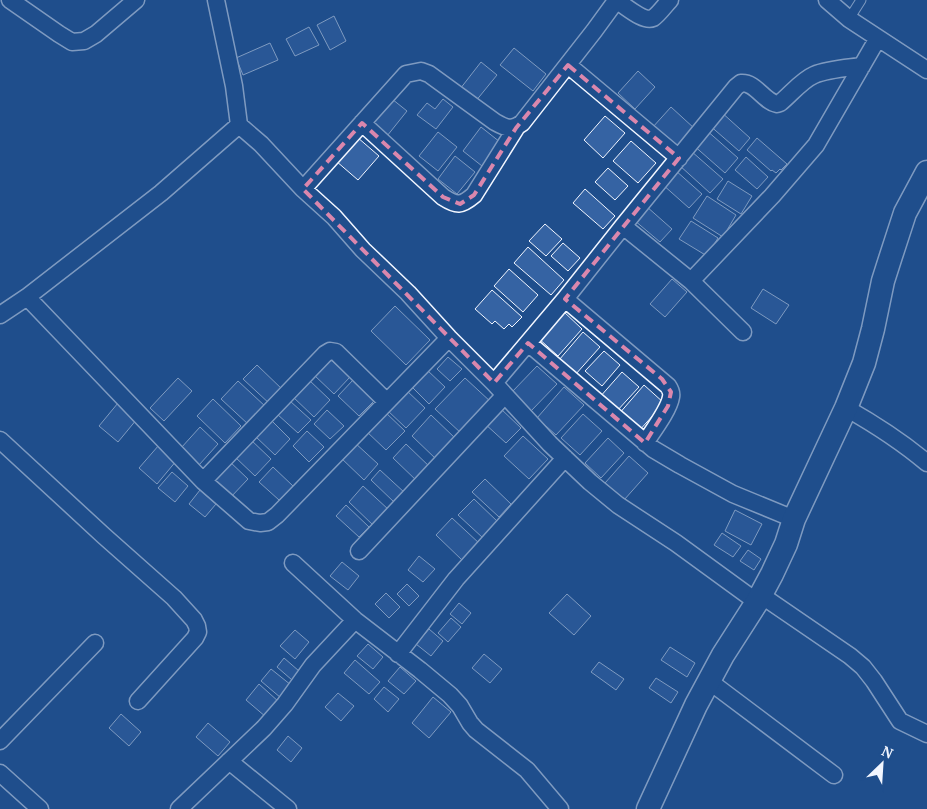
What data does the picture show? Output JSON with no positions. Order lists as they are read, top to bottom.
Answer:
{
  "north": "top right"
}
